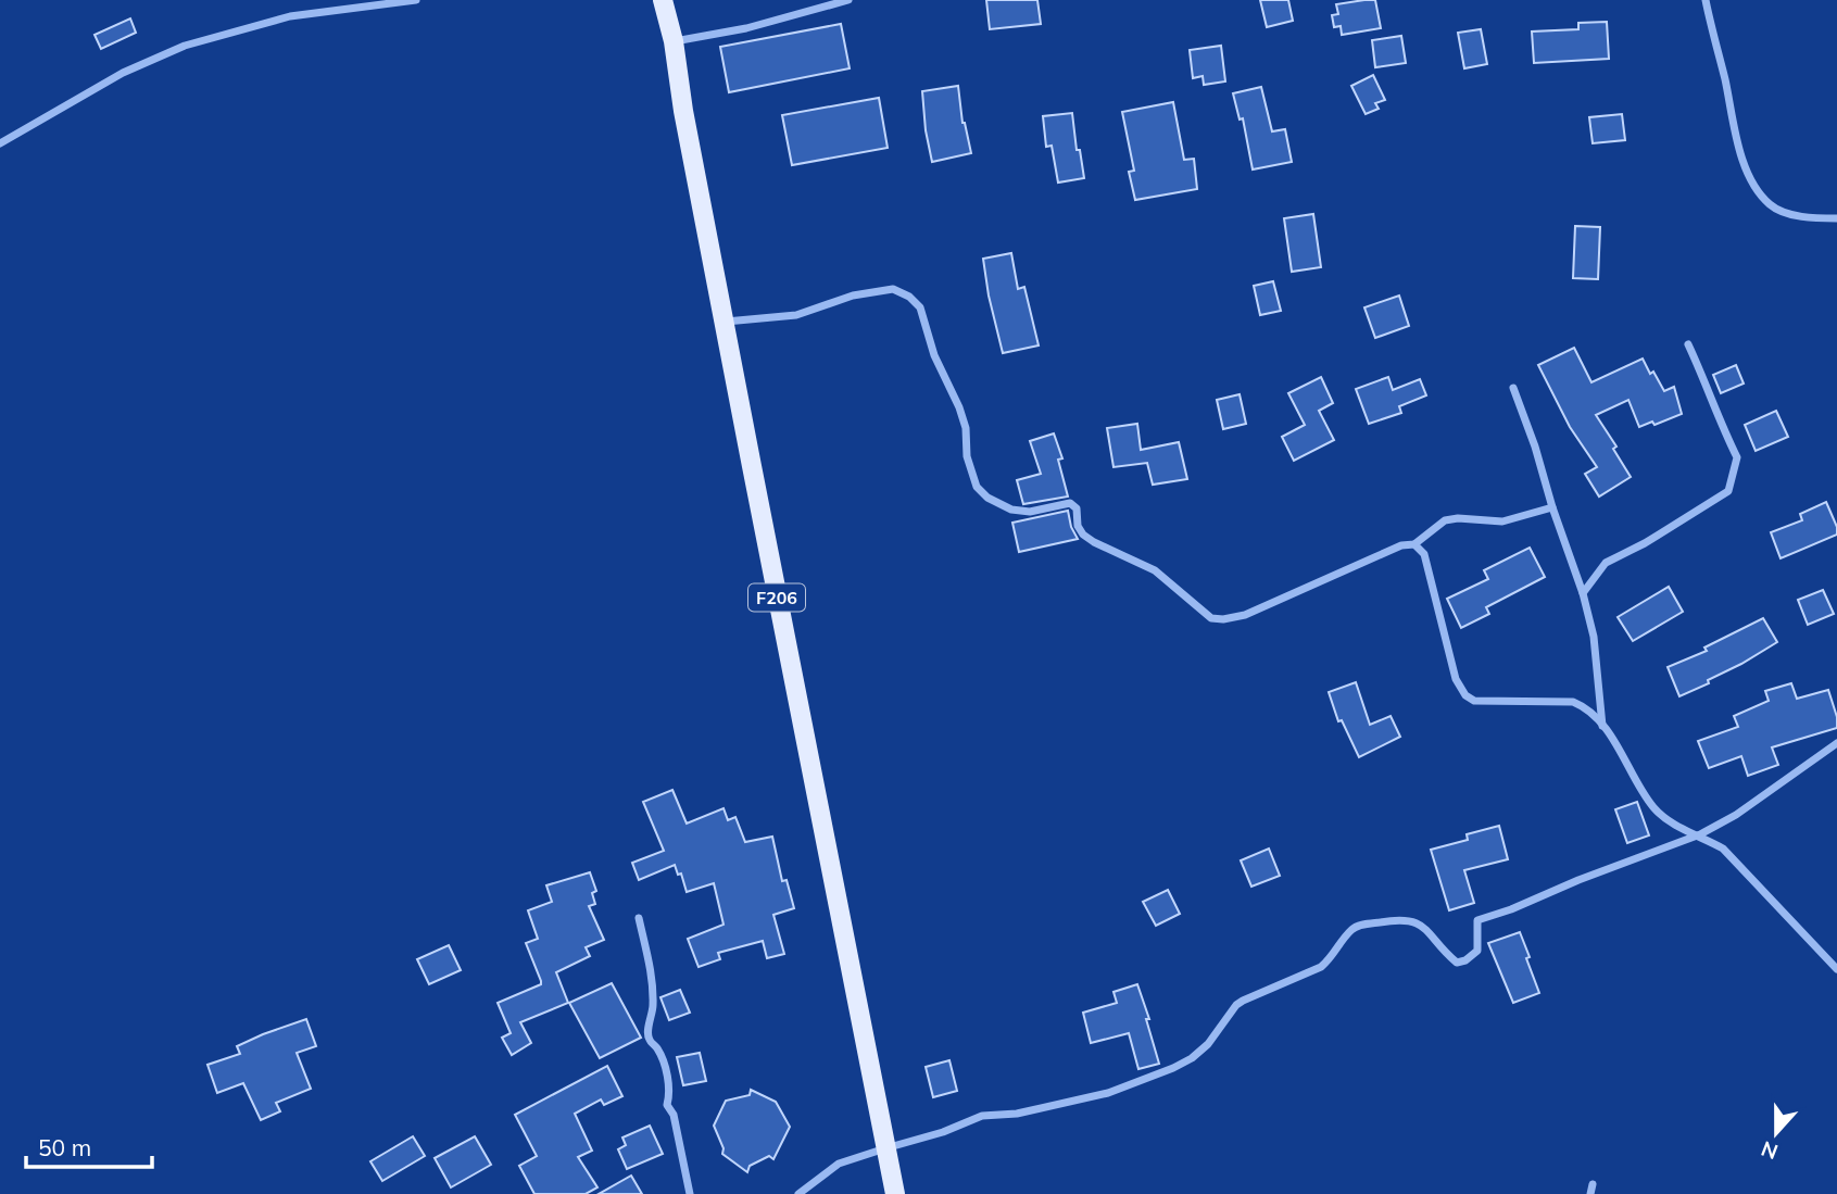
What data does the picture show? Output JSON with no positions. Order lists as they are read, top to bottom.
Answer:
{
  "streets": {
    "main road": ["F206"]
  },
  "scale_bar": "50 m",
  "north": "bottom"
}
